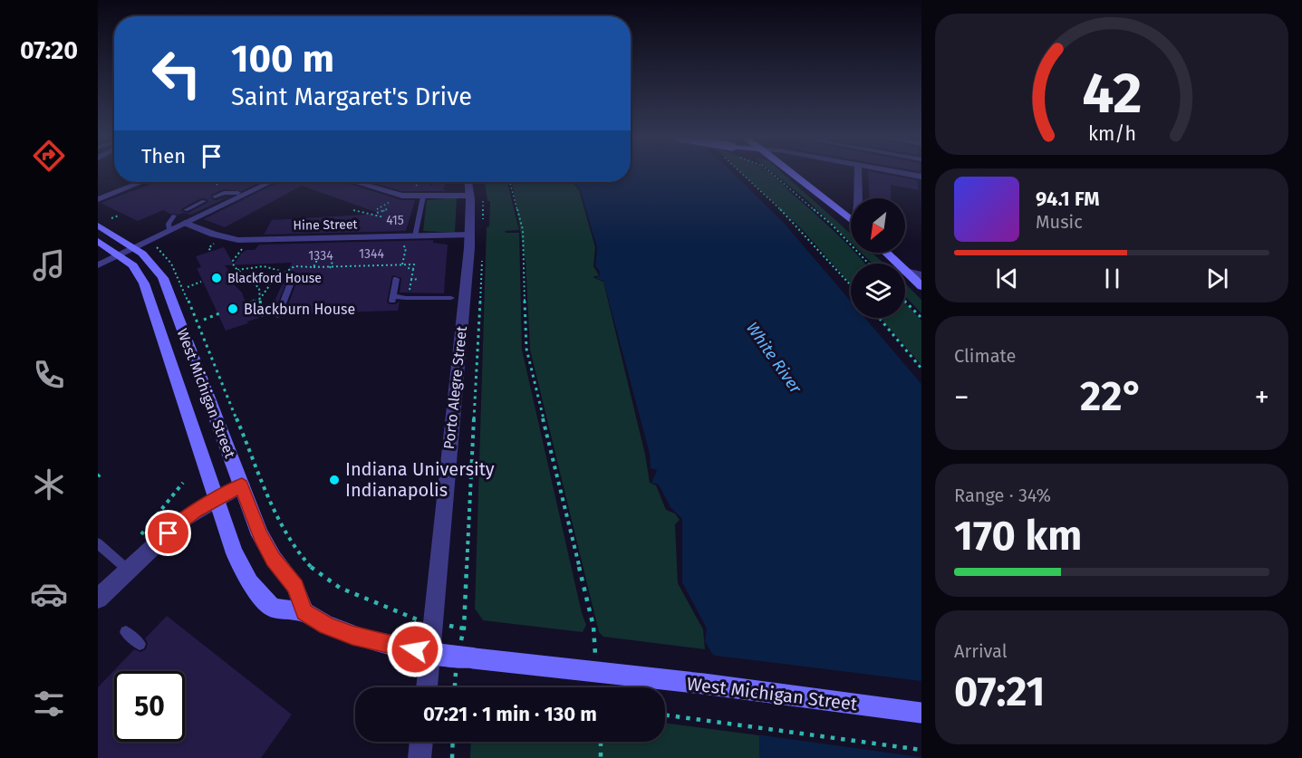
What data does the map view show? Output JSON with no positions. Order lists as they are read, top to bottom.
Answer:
{
  "streets": {
    "main road": ["West Michigan Street"],
    "street": ["Hine Street", "Porto Alegre Street"]
  },
  "crossings": [
    ["Hine Street", "Porto Alegre Street"],
    ["Porto Alegre Street", "West Michigan Street"]
  ],
  "water": ["White River"],
  "places": ["Blackford House", "Blackburn House", "Indiana University Indianapolis"],
  "house_numbers": ["415", "1344", "1334"],
  "north": "bottom left",
  "page": {
    "tabs": "07:20",
    "turn": ["100 m", "Saint Margaret's Drive"],
    "then": "Then",
    "song": ["94.1 FM", "Music"],
    "tile": [
      "Climate",
      ["Range · 34%", "170 km"],
      ["Arrival", "07:21"]
    ],
    "heat": ["−", "22°", "+"],
    "limit": "50",
    "trip": "07:21 · 1 min · 130 m",
    "gauge": ["42", "km/h"]
  }
}
